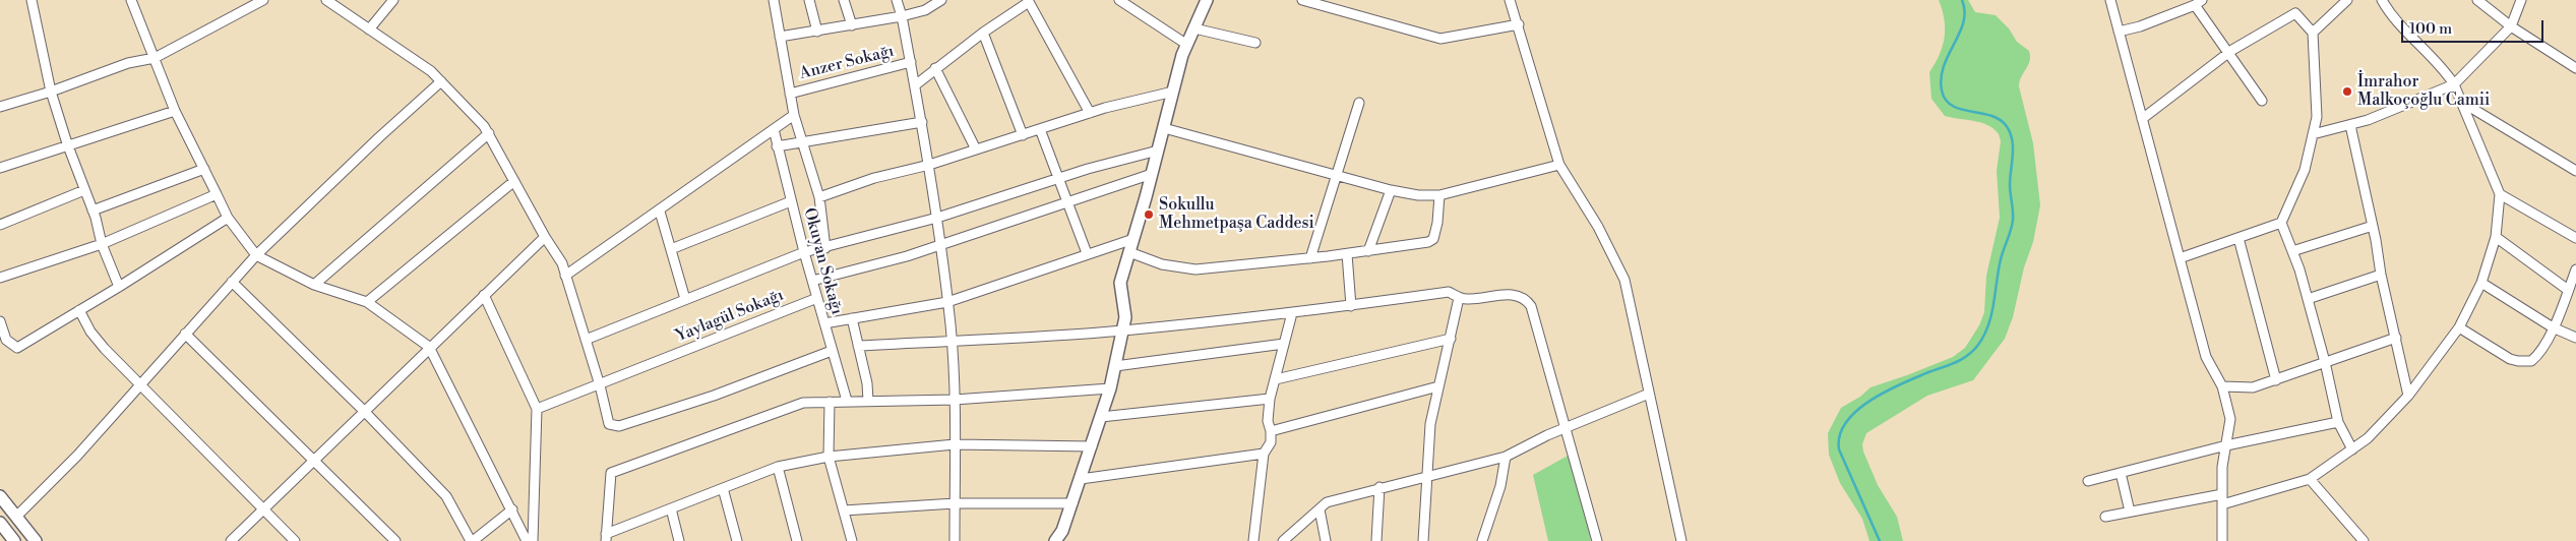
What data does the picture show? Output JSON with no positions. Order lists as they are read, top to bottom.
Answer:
{
  "streets": {
    "street": ["Anzer Sokağı", "Okuyan Sokağı", "Yaylagül Sokağı"]
  },
  "crossings": [
    ["Okuyan Sokağı", "Yaylagül Sokağı"]
  ],
  "places": ["İmrahor Malkoçoğlu Camii", "Sokullu Mehmetpaşa Caddesi"],
  "scale_bar": "100 m"
}
